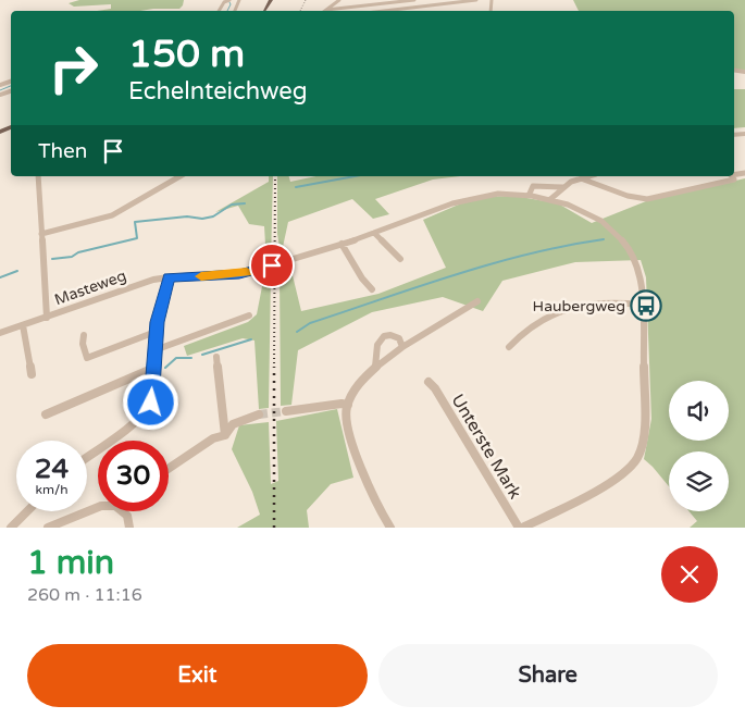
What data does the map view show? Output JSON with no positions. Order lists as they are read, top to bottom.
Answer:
{
  "streets": {
    "street": ["Masteweg", "Unterste Mark"]
  },
  "crossings": [
    ["Masteweg", "Unterste Mark"]
  ],
  "places": {
    "bus stop": ["Haubergweg"]
  },
  "page": {
    "turn": ["150 m", "Echelnteichweg"],
    "then": "Then",
    "speed": "24 km/h",
    "limit": "30",
    "heading": ["1 min", "260 m · 11:16"],
    "buttons": ["Exit", "Share"]
  }
}
